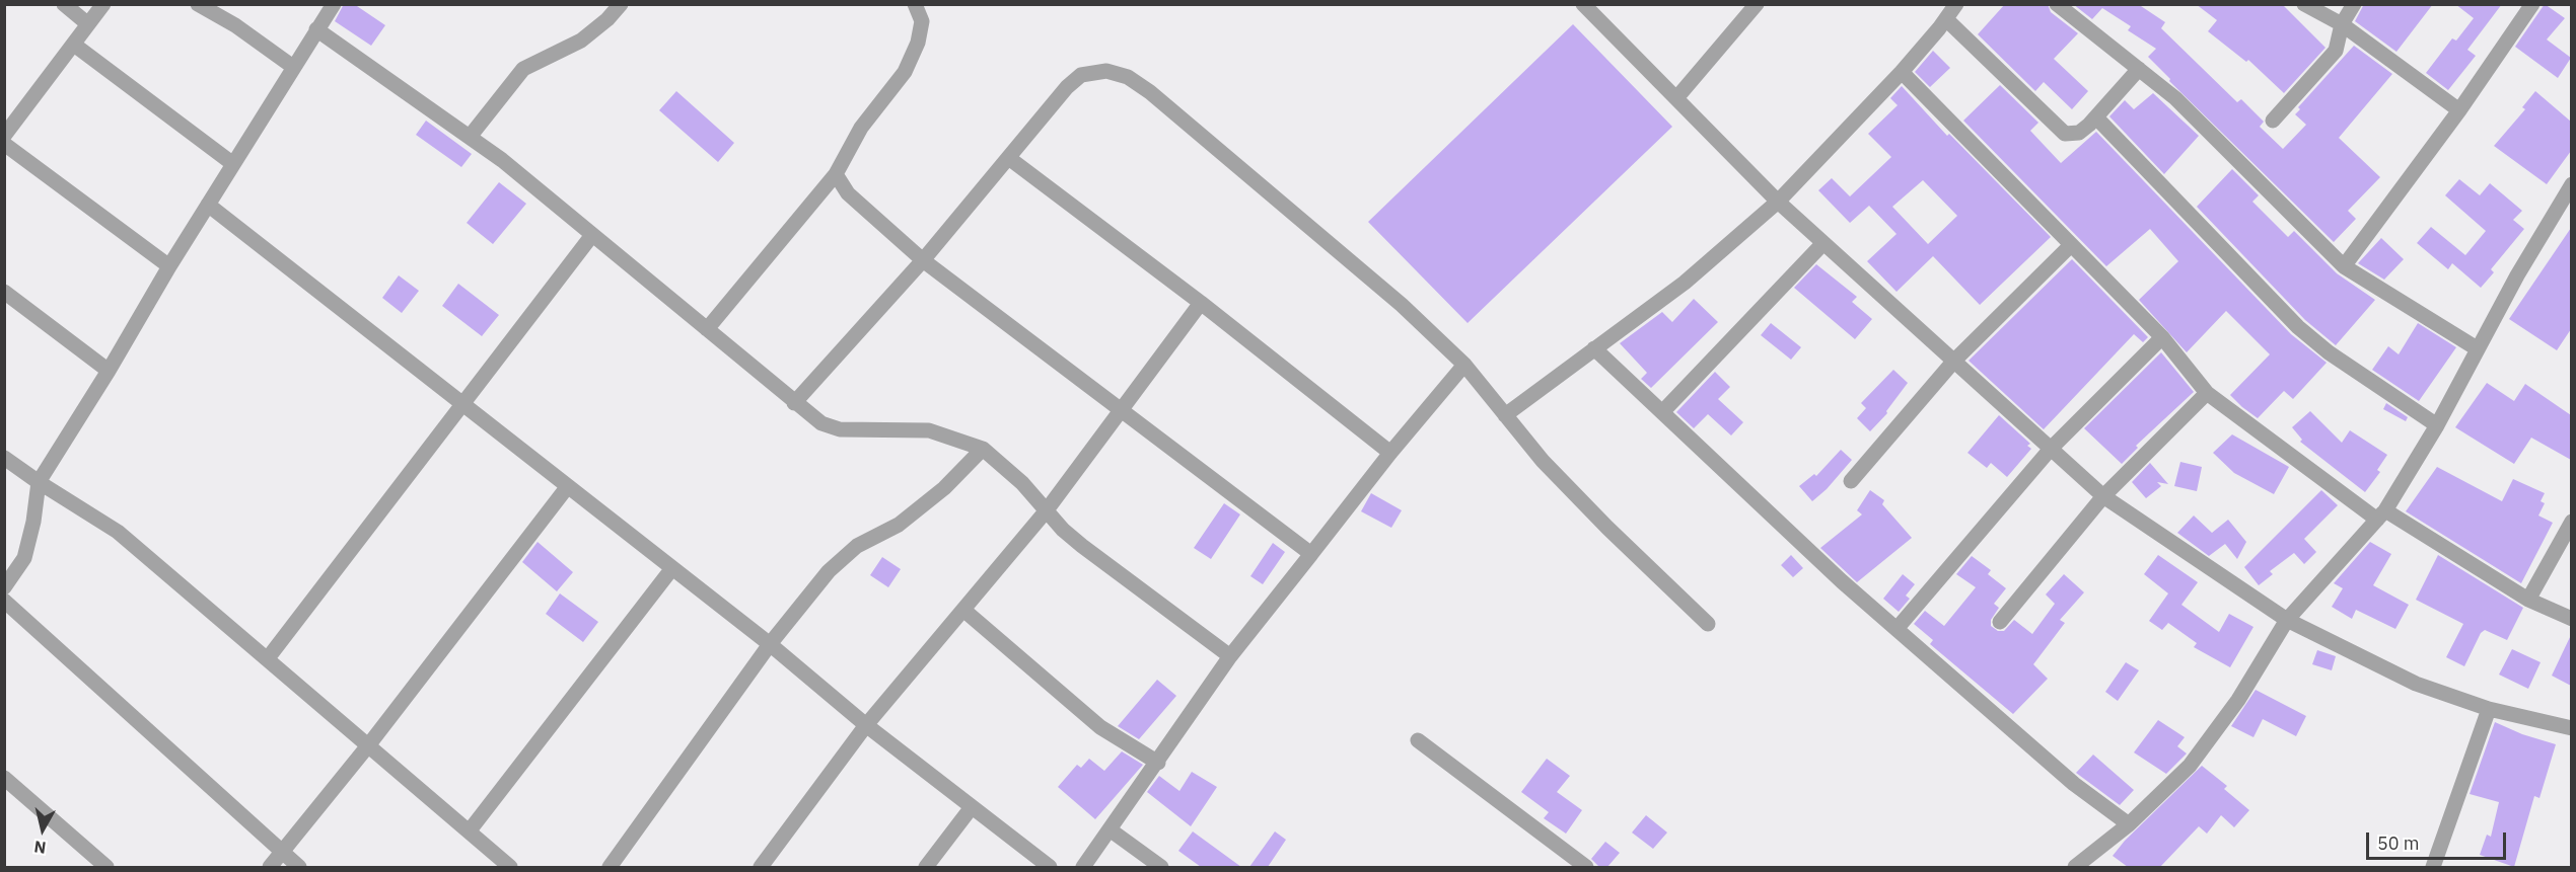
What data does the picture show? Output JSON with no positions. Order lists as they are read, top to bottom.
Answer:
{
  "scale_bar": "50 m",
  "north": "bottom"
}
